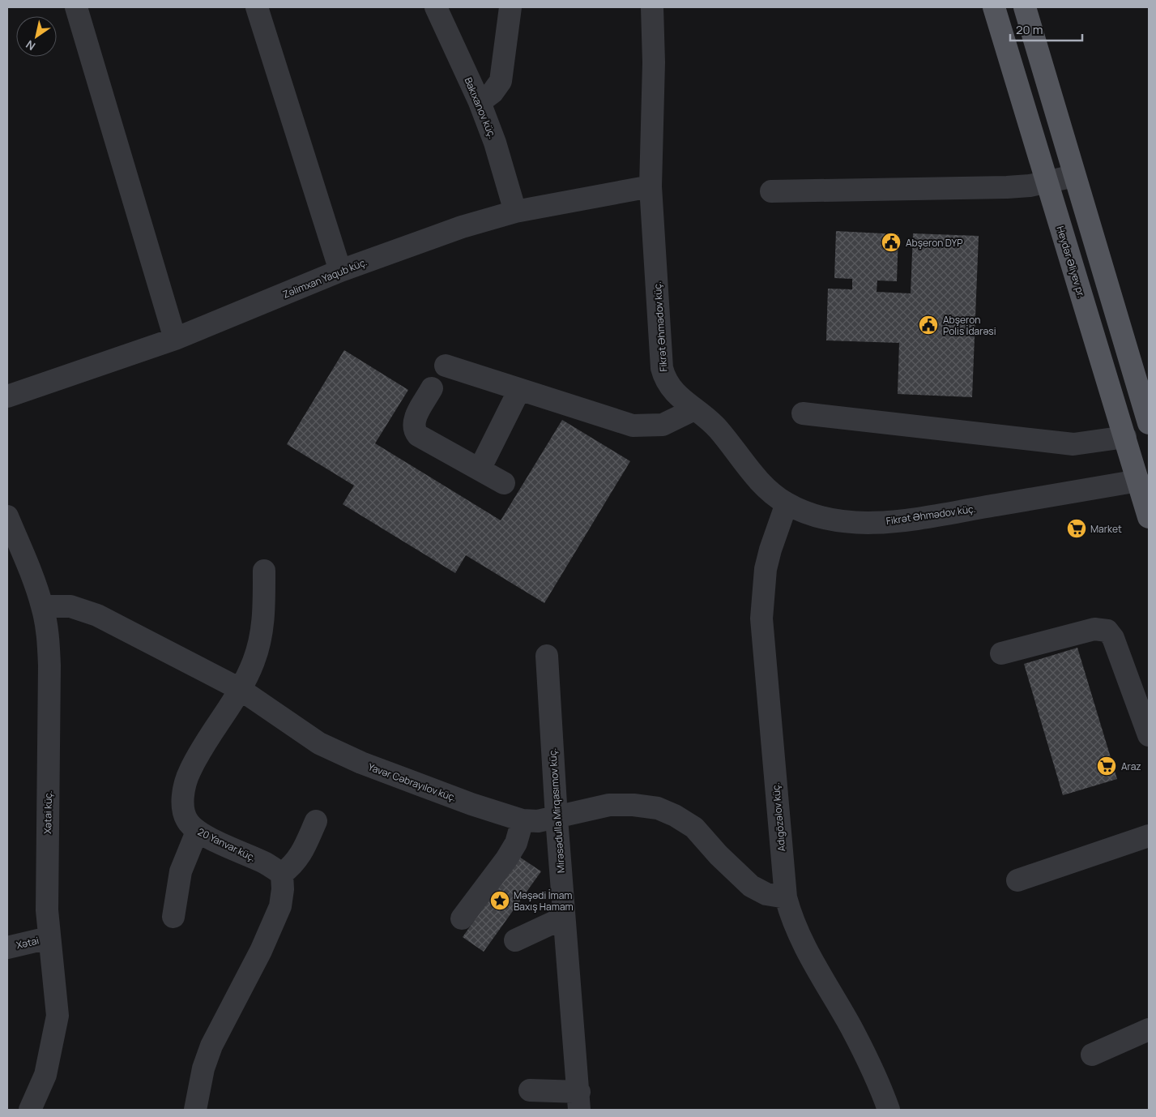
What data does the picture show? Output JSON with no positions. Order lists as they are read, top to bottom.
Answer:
{
  "streets": {
    "main road": ["Heydər Əliyev pr."],
    "street": [
      "Bakıxanov küç.",
      "Zəlimxan Yaqub küç.",
      "Fikrət Əhmədov küç.",
      "Yavər Cəbrayılov küç.",
      "Mirəsədulla Mirqasımov küç.",
      "Xətai küç.",
      "Adıgözəlov küç.",
      "20 Yanvar küç.",
      "Xətai"
    ]
  },
  "crossings": [
    ["Bakıxanov küç.", "Zəlimxan Yaqub küç."],
    ["Heydər Əliyev pr.", "Fikrət Əhmədov küç."],
    ["Zəlimxan Yaqub küç.", "Fikrət Əhmədov küç."],
    ["Fikrət Əhmədov küç.", "Adıgözəlov küç."],
    ["Yavər Cəbrayılov küç.", "Mirəsədulla Mirqasımov küç."],
    ["Yavər Cəbrayılov küç.", "Xətai küç."],
    ["Yavər Cəbrayılov küç.", "Adıgözəlov küç."],
    ["Yavər Cəbrayılov küç.", "20 Yanvar küç."],
    ["Xətai küç.", "Xətai"]
  ],
  "places": {
    "public building": ["Abşeron DYP", "Abşeron Polis İdarəsi"],
    "supermarket": ["Market", "Araz"],
    "place": ["Məşədi İmam Baxış Hamam"]
  },
  "scale_bar": "20 m",
  "north": "bottom left"
}
